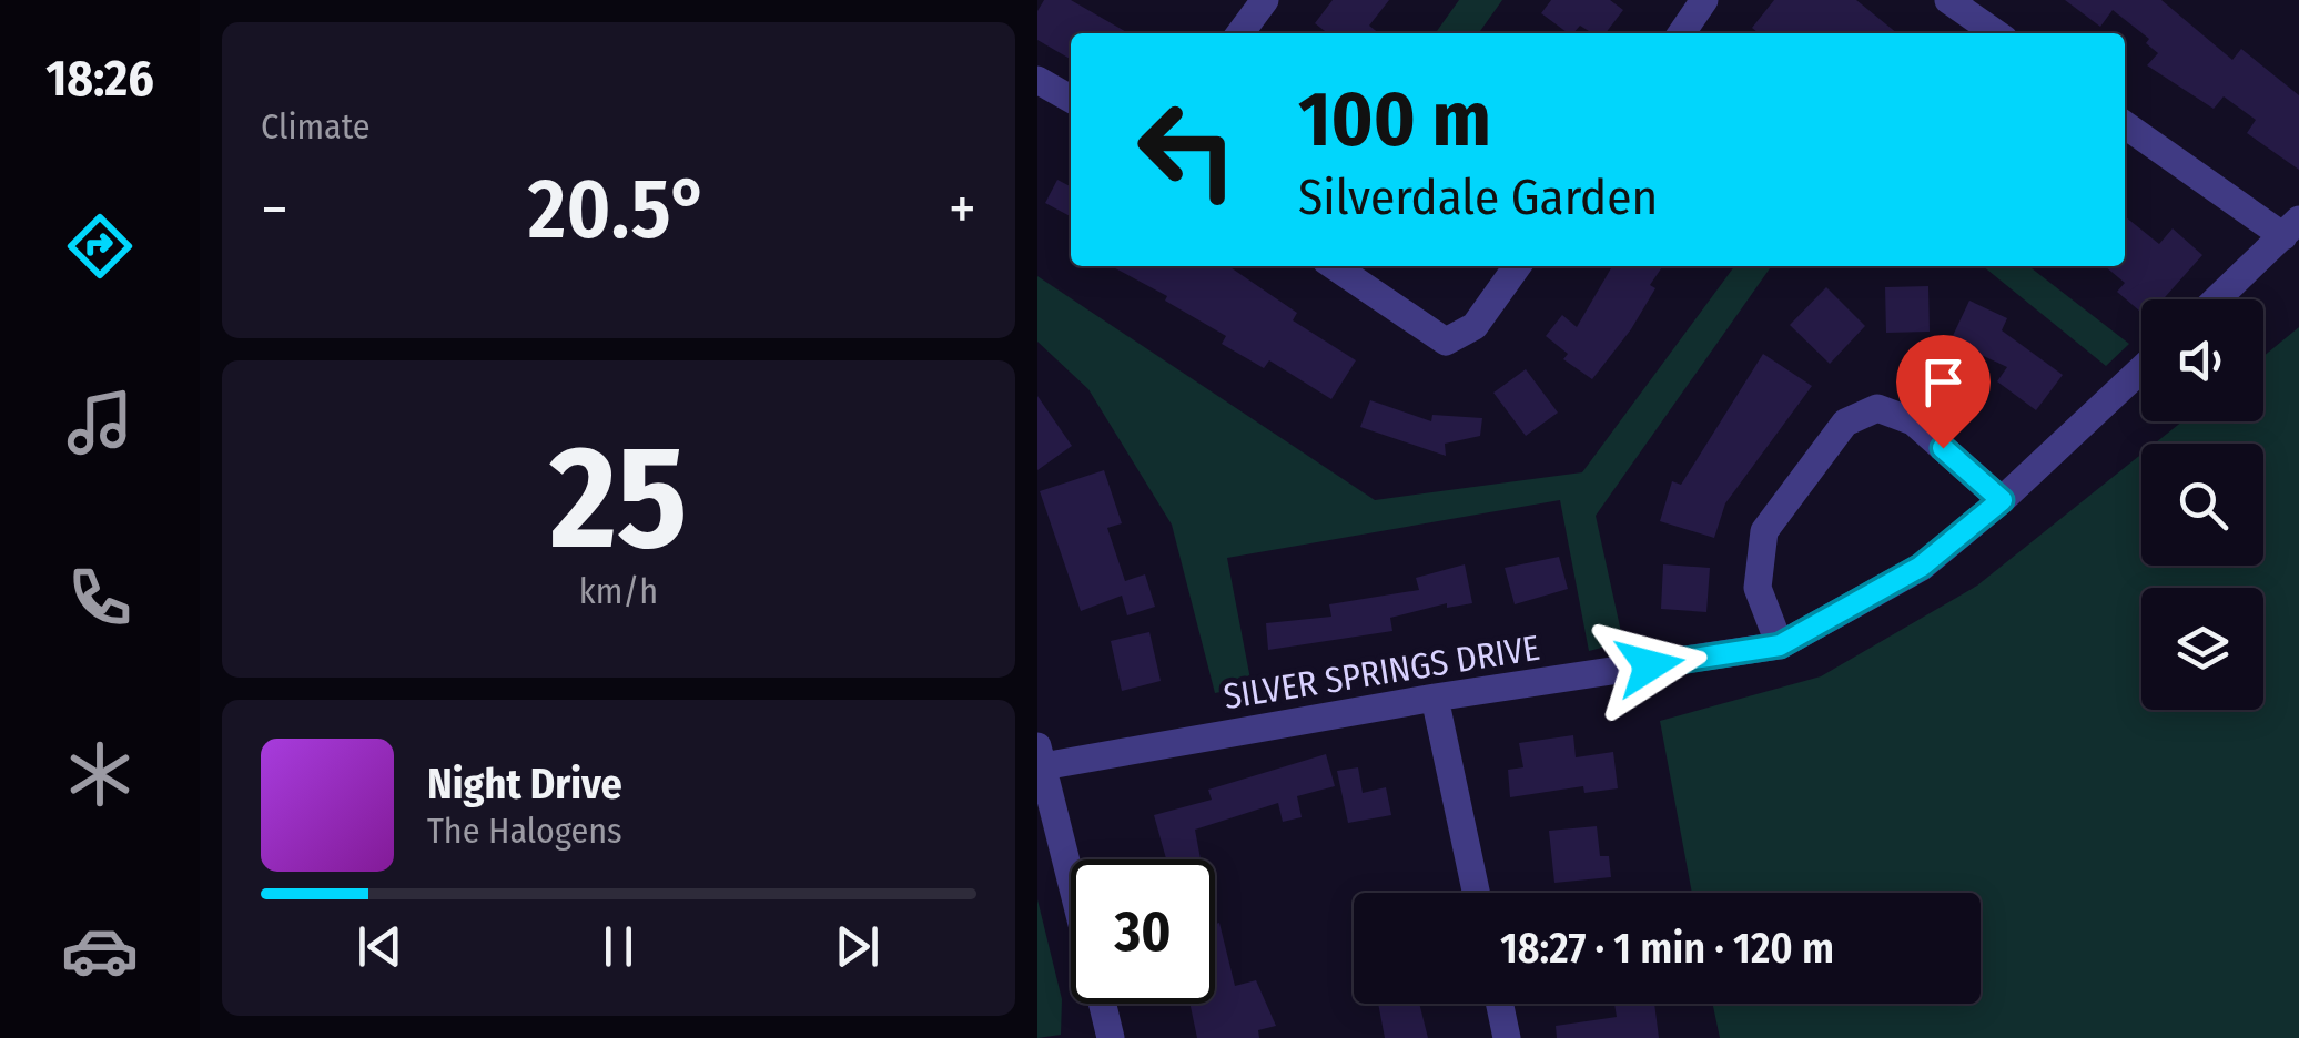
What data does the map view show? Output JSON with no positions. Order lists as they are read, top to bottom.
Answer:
{
  "streets": {
    "street": ["SILVER SPRINGS DRIVE"]
  },
  "page": {
    "tabs": "18:26",
    "tile": [
      "Climate",
      ["25", "km/h"]
    ],
    "turn": ["100 m", "Silverdale Garden"],
    "heat": ["−", "20.5°", "+"],
    "song": ["Night Drive", "The Halogens"],
    "limit": "30",
    "trip": "18:27 · 1 min · 120 m"
  }
}
